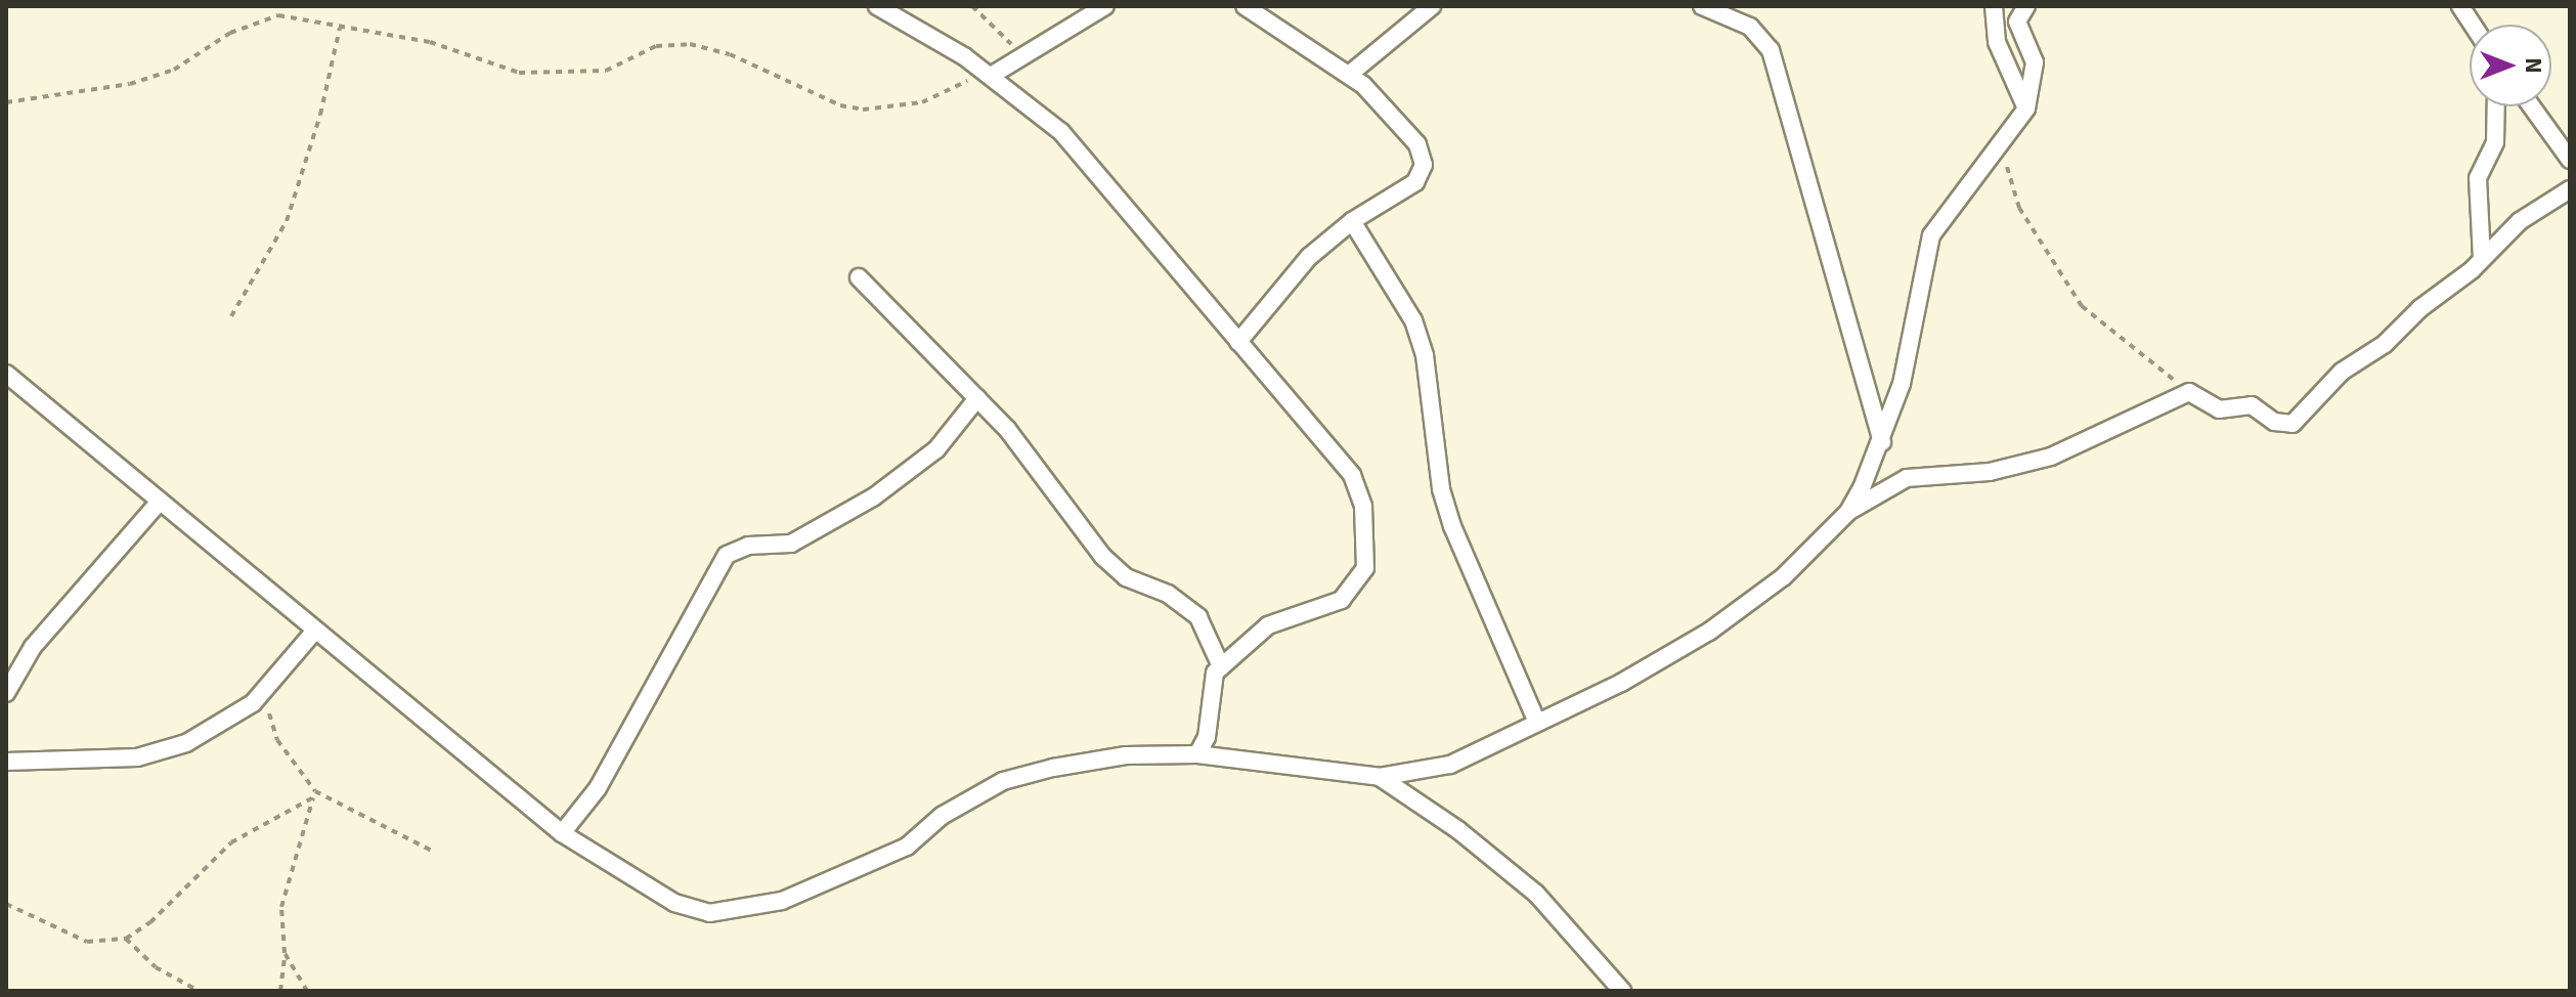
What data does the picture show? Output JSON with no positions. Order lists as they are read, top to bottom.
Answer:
{
  "north": "right"
}
